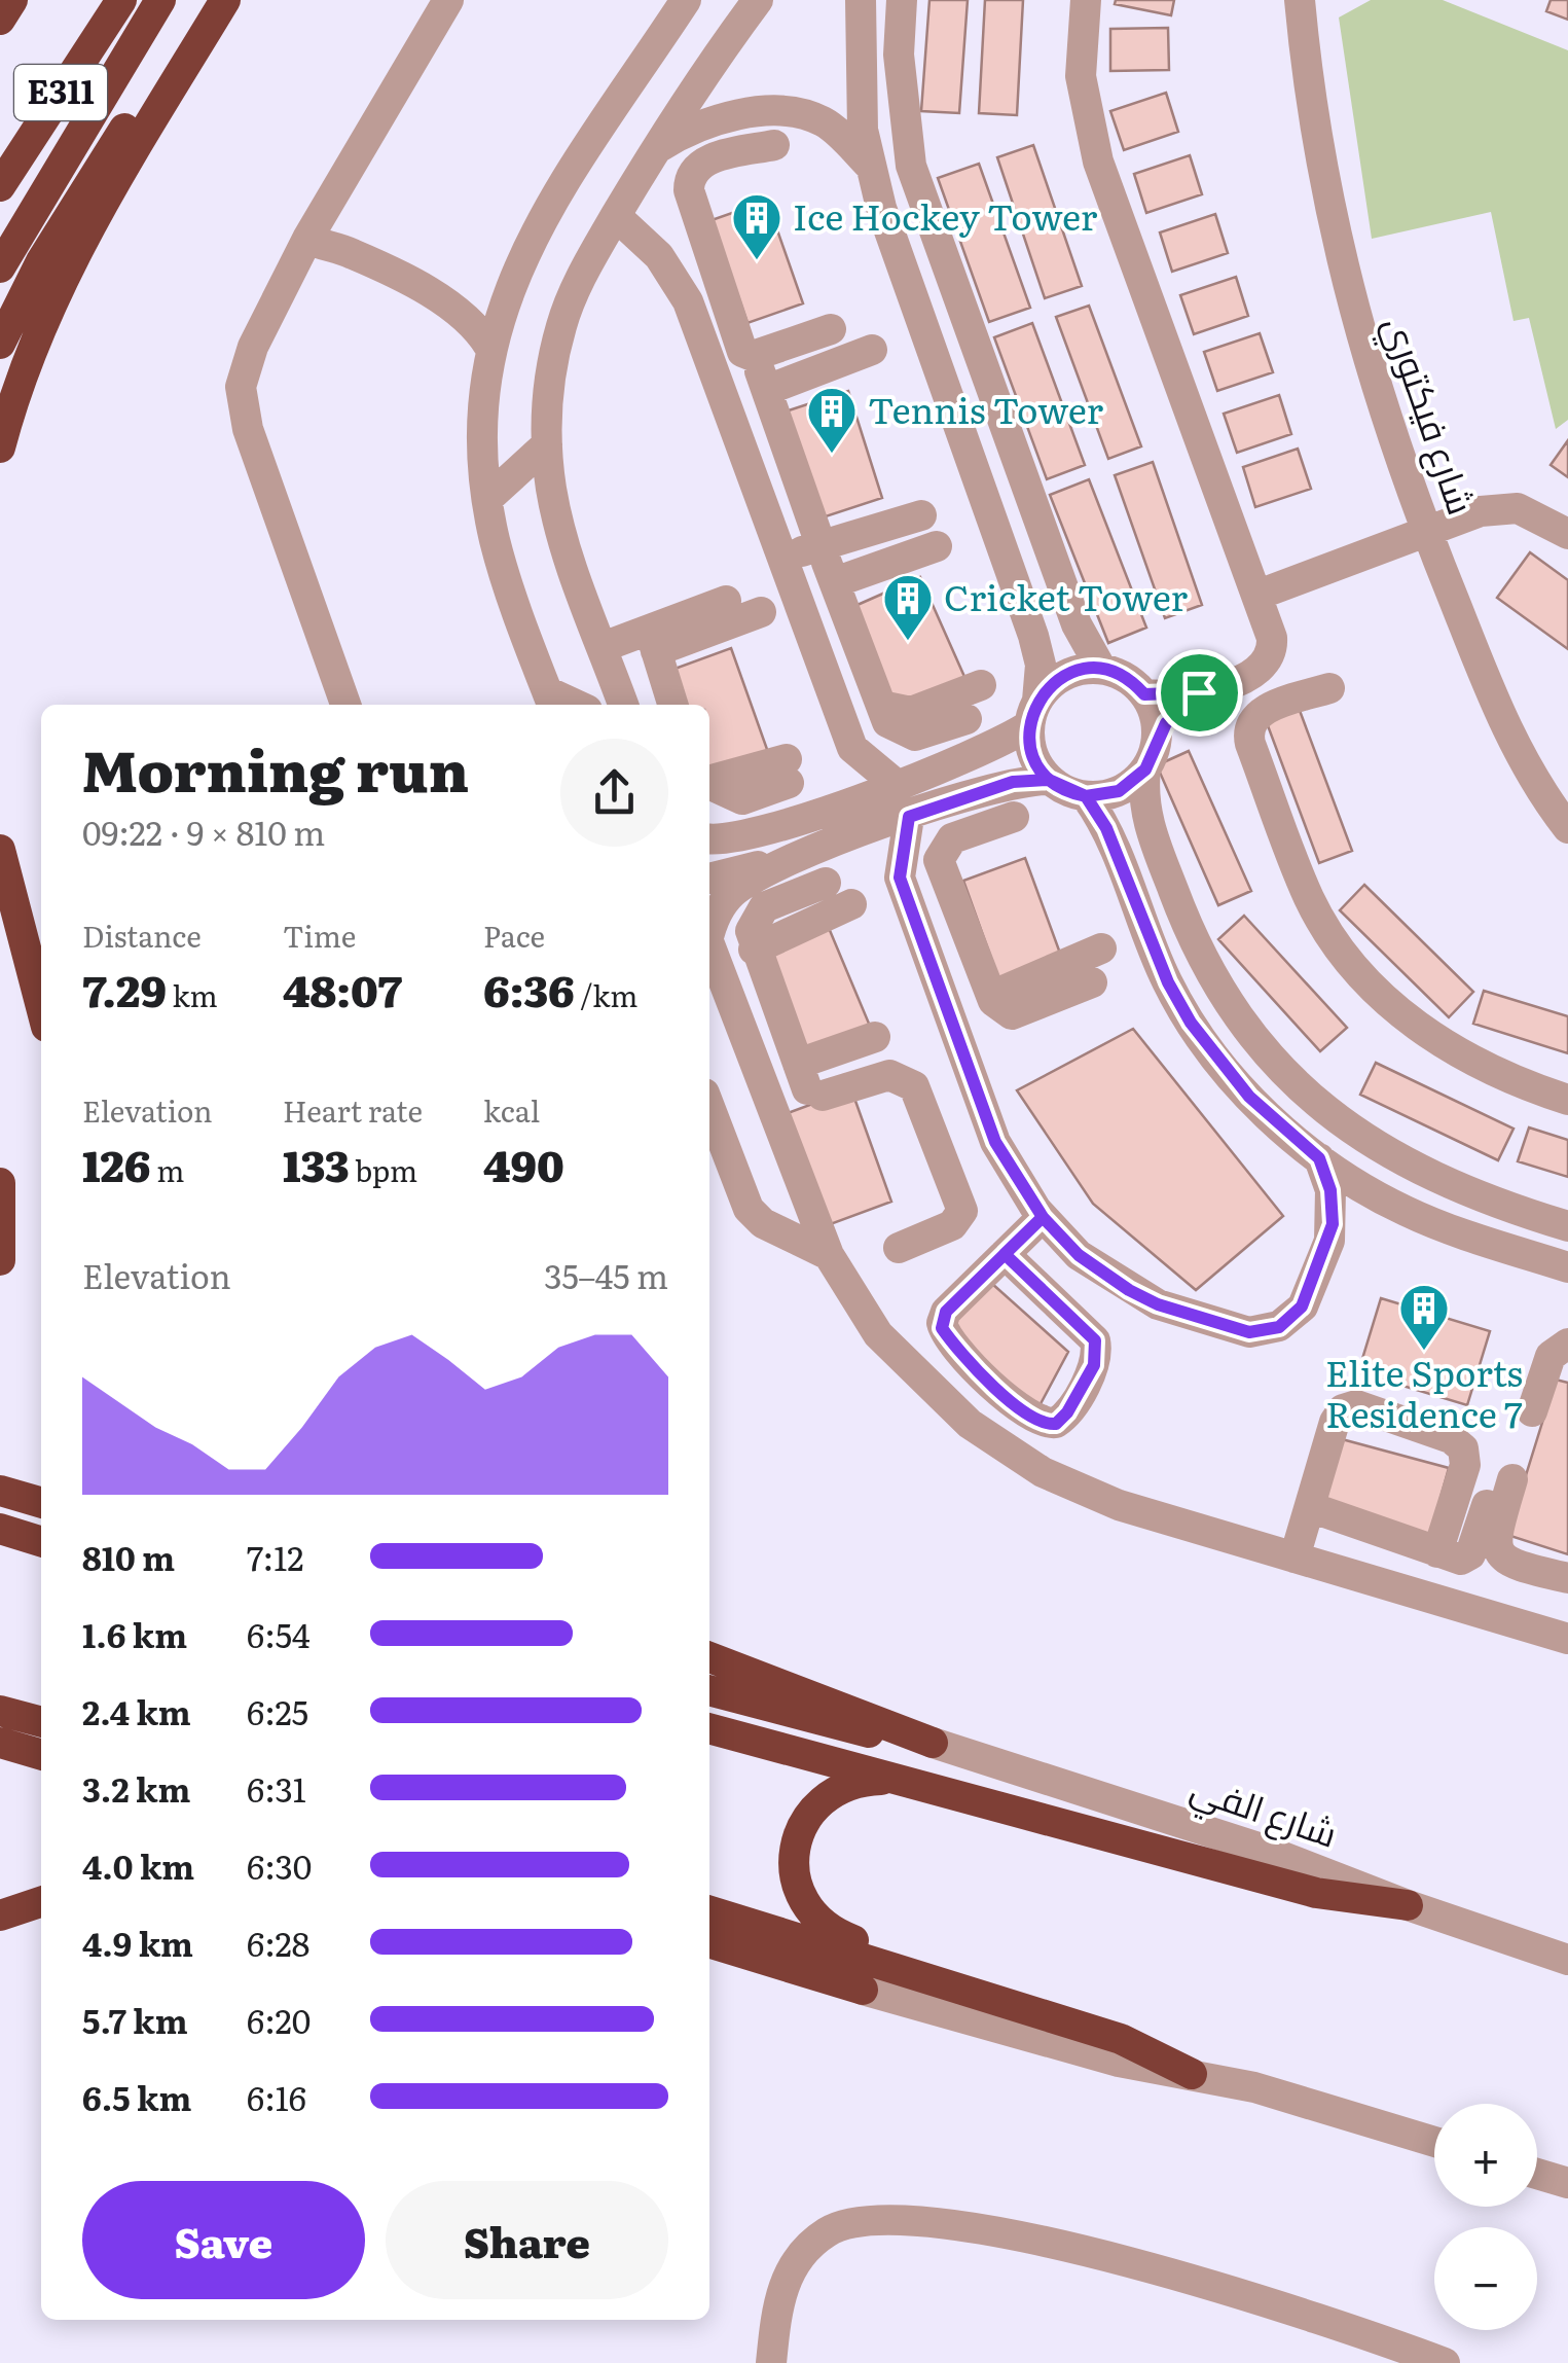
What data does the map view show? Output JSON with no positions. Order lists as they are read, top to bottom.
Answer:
{
  "streets": {
    "highway": ["E311"],
    "street": ["شارع فيكتوري", "شارع الفي"]
  },
  "places": {
    "building": [
      "Ice Hockey Tower",
      "Tennis Tower",
      "Cricket Tower",
      "Elite Sports Residence 7"
    ]
  },
  "page": {
    "heading": ["Morning run", "09:22 · 9 × 810 m"],
    "stats": [
      ["Distance", "7.29 km"],
      ["Time", "48:07"],
      ["Pace", "6:36 /km"],
      ["Elevation", "126 m"],
      ["Heart rate", "133 bpm"],
      ["kcal", "490"]
    ],
    "chart": ["Elevation", "35–45 m"],
    "list": [
      {
        "name": "810 m",
        "note": "7:12"
      },
      {
        "name": "1.6 km",
        "note": "6:54"
      },
      {
        "name": "2.4 km",
        "note": "6:25"
      },
      {
        "name": "3.2 km",
        "note": "6:31"
      },
      {
        "name": "4.0 km",
        "note": "6:30"
      },
      {
        "name": "4.9 km",
        "note": "6:28"
      },
      {
        "name": "5.7 km",
        "note": "6:20"
      },
      {
        "name": "6.5 km",
        "note": "6:16"
      }
    ],
    "map_buttons": ["+", "−"],
    "buttons": ["Save", "Share"]
  }
}
